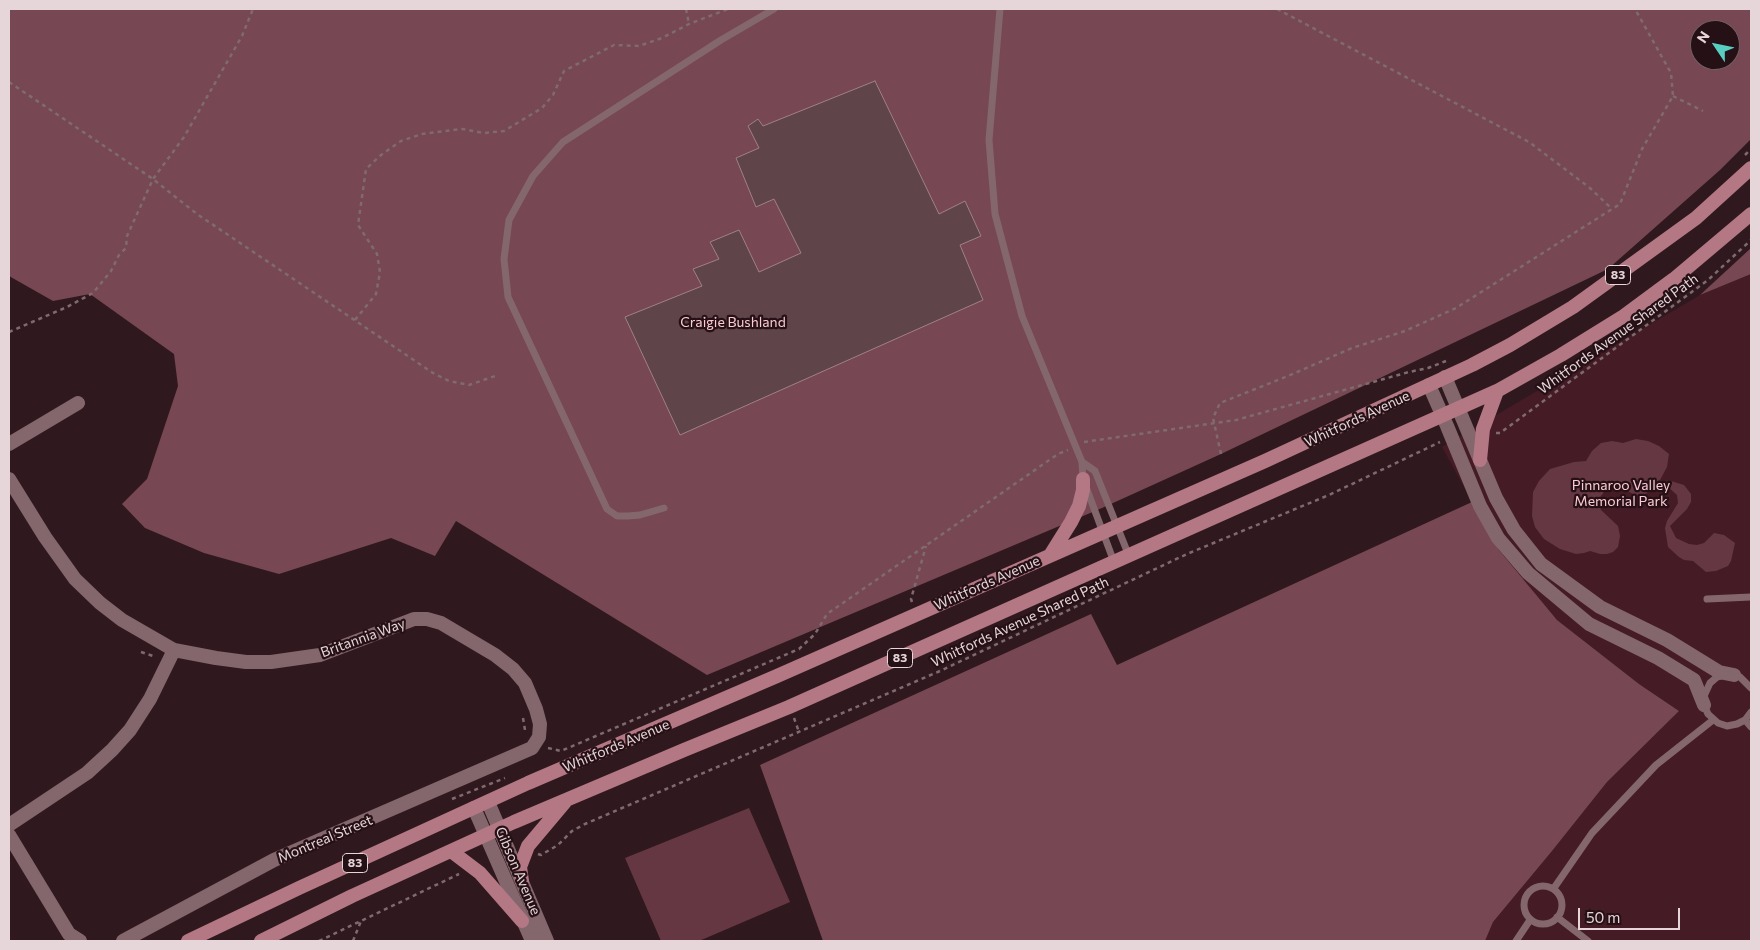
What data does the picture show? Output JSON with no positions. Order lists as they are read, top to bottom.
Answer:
{
  "streets": {
    "main road": ["83", "Whitfords Avenue"],
    "street": ["Britannia Way", "Montreal Street", "Gibson Avenue"],
    "path": ["Whitfords Avenue Shared Path"]
  },
  "crossings": [
    ["83", "Gibson Avenue"],
    ["Whitfords Avenue", "Gibson Avenue"],
    ["Britannia Way", "Montreal Street"]
  ],
  "parks": ["Craigie Bushland", "Pinnaroo Valley Memorial Park"],
  "scale_bar": "50 m",
  "north": "top left"
}
